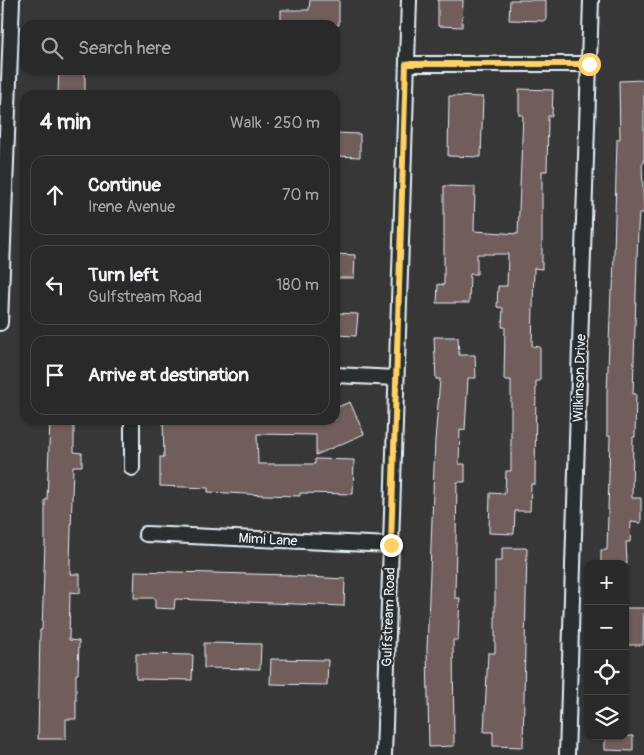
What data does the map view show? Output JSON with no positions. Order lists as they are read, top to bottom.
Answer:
{
  "streets": {
    "street": ["Wilkinson Drive", "Mimi Lane", "Gulfstream Road"]
  },
  "crossings": [
    ["Mimi Lane", "Gulfstream Road"]
  ],
  "page": {
    "search": "Search here",
    "heading": ["4 min", "Walk · 250 m"],
    "list": [
      ["Continue", "Irene Avenue", "70 m"],
      ["Turn left", "Gulfstream Road", "180 m"],
      "Arrive at destination"
    ],
    "map_buttons": ["+", "−"]
  }
}
